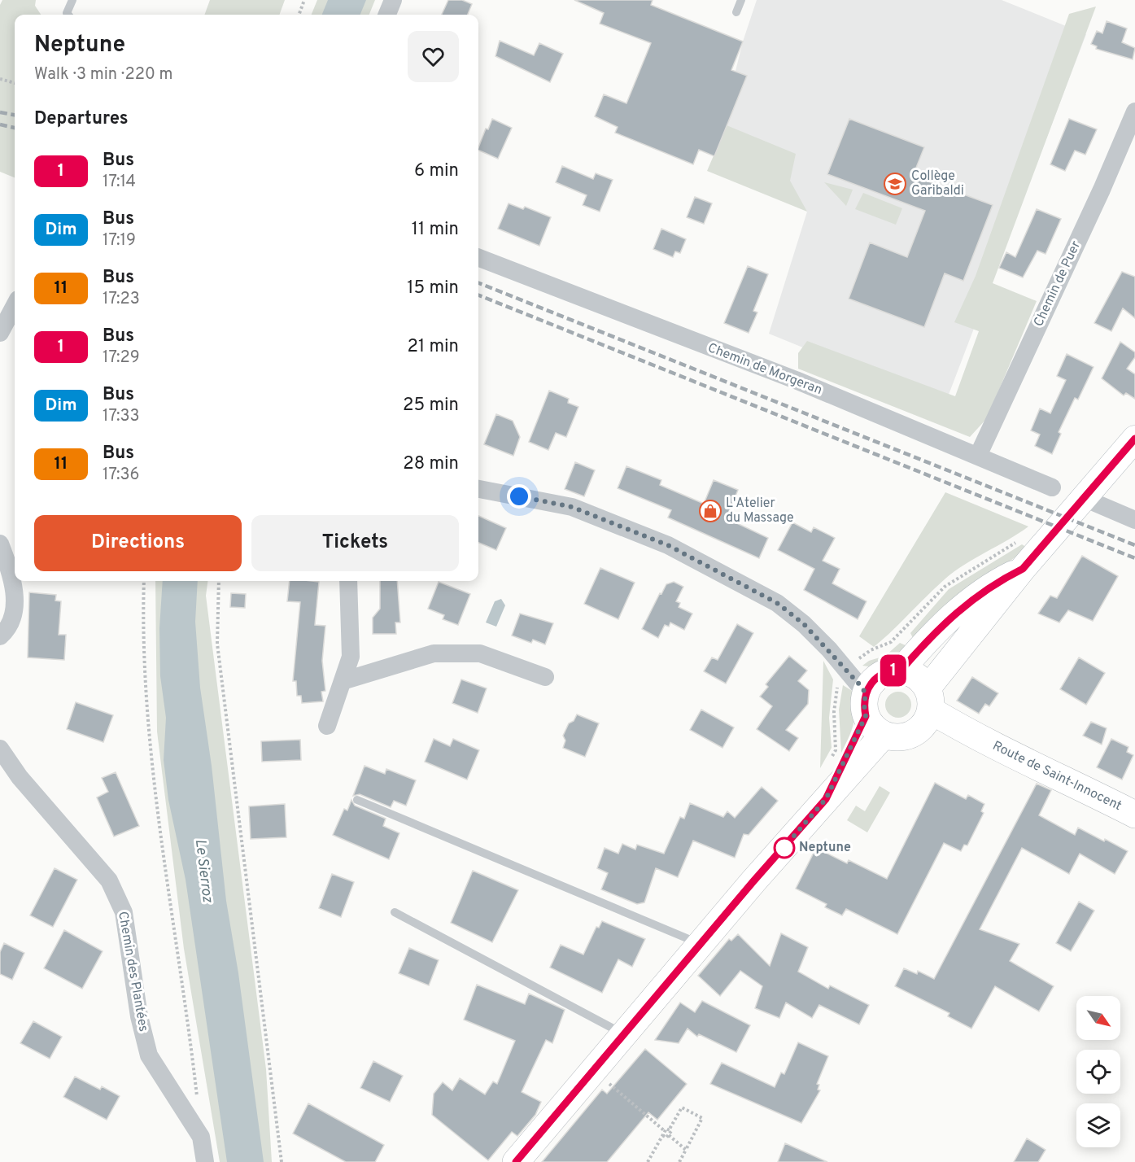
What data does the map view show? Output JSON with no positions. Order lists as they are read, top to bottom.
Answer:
{
  "streets": {
    "main road": ["Route de Saint-Innocent"],
    "street": ["Chemin de Puer", "Chemin de Morgeran", "Chemin des Plantées"]
  },
  "crossings": [
    ["Chemin de Puer", "Chemin de Morgeran"]
  ],
  "water": ["Le Sierroz"],
  "places": {
    "school or university": ["Collège Garibaldi"],
    "shop": ["L'Atelier du Massage"],
    "other": ["Neptune"]
  },
  "lines": ["bus line 1"],
  "north": "bottom right",
  "page": {
    "on_map": "1",
    "heading": [
      ["Neptune", "Walk · 3 min · 220 m"],
      "Departures"
    ],
    "list": [
      {
        "mark": "1",
        "name": "Bus",
        "note": "17:14",
        "value": "6 min"
      },
      {
        "mark": "Dim",
        "name": "Bus",
        "note": "17:19",
        "value": "11 min"
      },
      {
        "mark": "11",
        "name": "Bus",
        "note": "17:23",
        "value": "15 min"
      },
      {
        "mark": "1",
        "name": "Bus",
        "note": "17:29",
        "value": "21 min"
      },
      {
        "mark": "Dim",
        "name": "Bus",
        "note": "17:33",
        "value": "25 min"
      },
      {
        "mark": "11",
        "name": "Bus",
        "note": "17:36",
        "value": "28 min"
      }
    ],
    "buttons": ["Directions", "Tickets"]
  }
}
